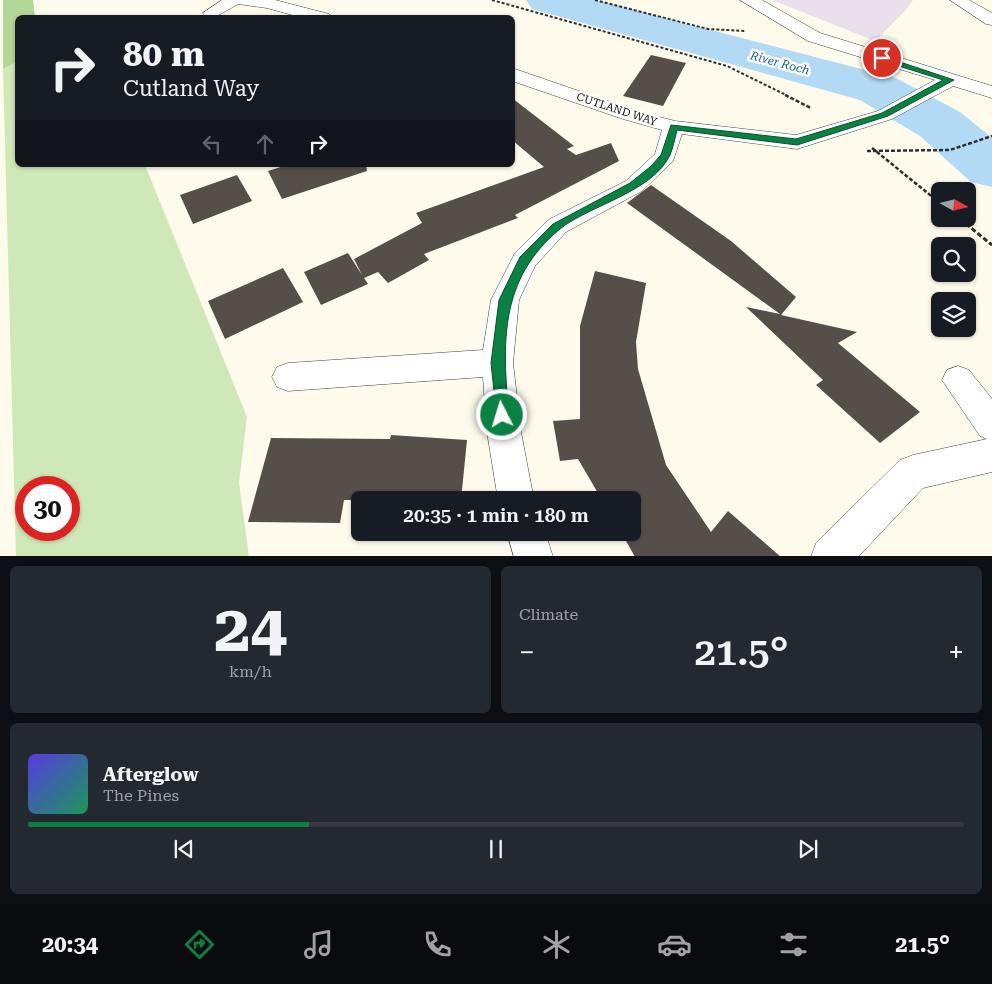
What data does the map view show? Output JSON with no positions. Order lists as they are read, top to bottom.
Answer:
{
  "streets": {
    "street": ["CUTLAND WAY"]
  },
  "water": ["River Roch"],
  "north": "right",
  "page": {
    "turn": ["80 m", "Cutland Way"],
    "limit": "30",
    "trip": "20:35 · 1 min · 180 m",
    "tile": [
      ["24", "km/h"],
      "Climate"
    ],
    "heat": ["−", "21.5°", "+"],
    "song": ["Afterglow", "The Pines"],
    "tabs": ["20:34", "21.5°"]
  }
}
